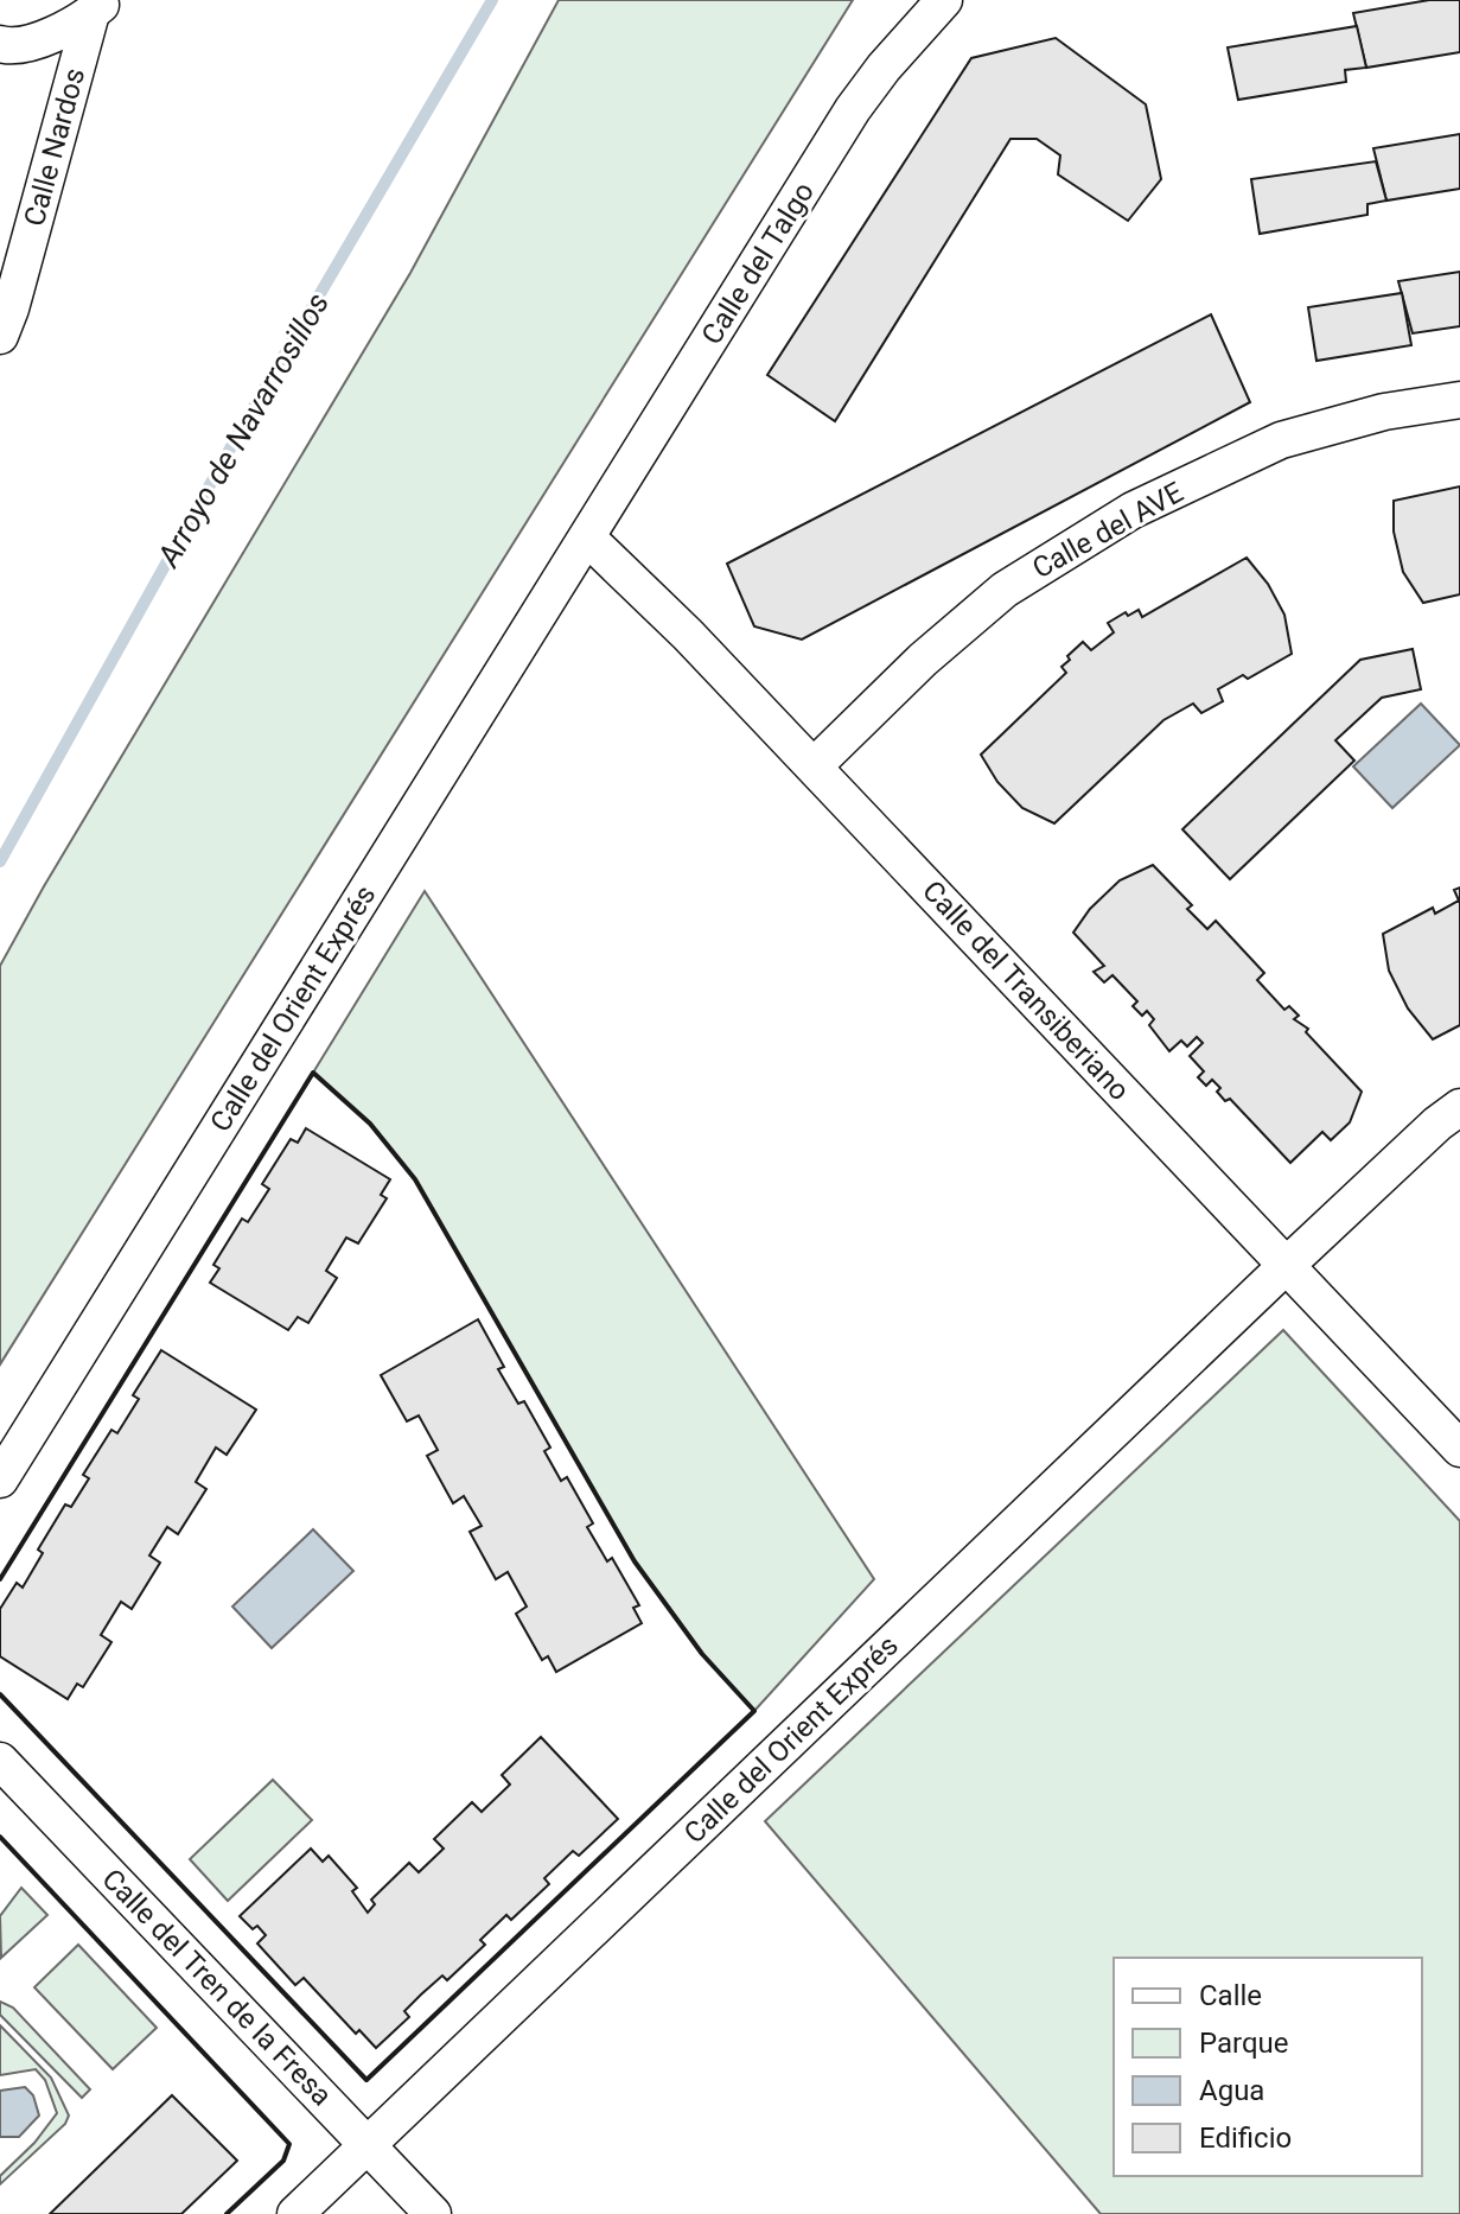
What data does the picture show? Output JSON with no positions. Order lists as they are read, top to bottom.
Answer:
{
  "streets": {
    "street": [
      "Calle Nardos",
      "Calle del Talgo",
      "Calle del AVE",
      "Calle del Transiberiano",
      "Calle del Orient Exprés",
      "Calle del Tren de la Fresa"
    ]
  },
  "crossings": [
    ["Calle del Talgo", "Calle del Transiberiano"],
    ["Calle del Talgo", "Calle del Orient Exprés"],
    ["Calle del AVE", "Calle del Transiberiano"],
    ["Calle del Transiberiano", "Calle del Orient Exprés"],
    ["Calle del Orient Exprés", "Calle del Tren de la Fresa"]
  ],
  "water": ["Arroyo de Navarrosillos"],
  "legend": [
    "Calle",
    "Parque",
    "Agua",
    "Edificio"
  ]
}
